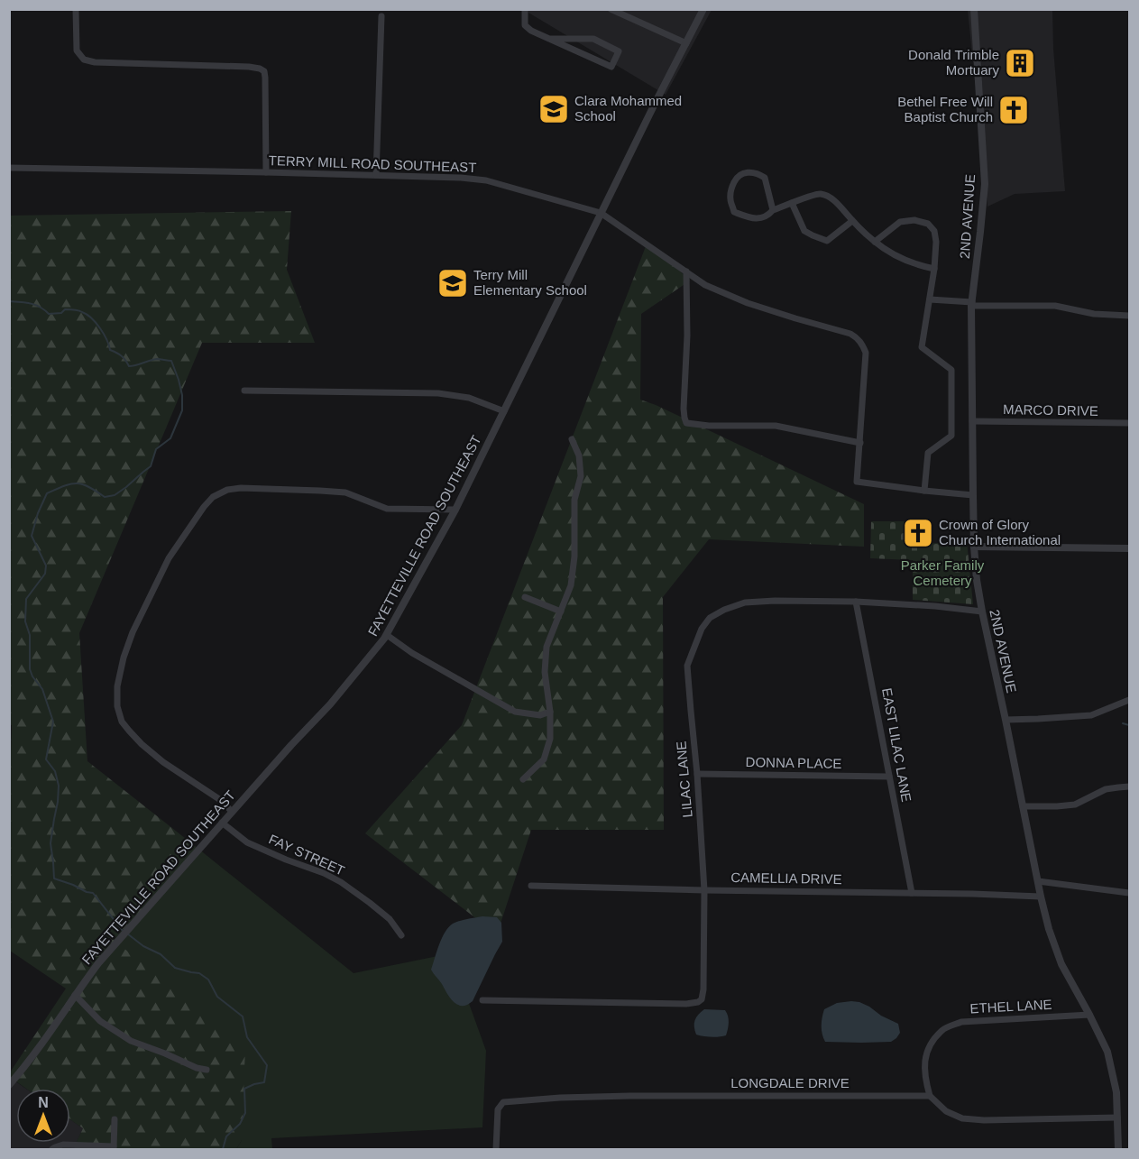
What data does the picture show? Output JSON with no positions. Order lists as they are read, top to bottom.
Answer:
{
  "streets": {
    "street": [
      "TERRY MILL ROAD SOUTHEAST",
      "2ND AVENUE",
      "MARCO DRIVE",
      "FAYETTEVILLE ROAD SOUTHEAST",
      "EAST LILAC LANE",
      "DONNA PLACE",
      "LILAC LANE",
      "FAY STREET",
      "CAMELLIA DRIVE",
      "ETHEL LANE",
      "LONGDALE DRIVE"
    ]
  },
  "crossings": [
    ["TERRY MILL ROAD SOUTHEAST", "2ND AVENUE"],
    ["TERRY MILL ROAD SOUTHEAST", "FAYETTEVILLE ROAD SOUTHEAST"],
    ["2ND AVENUE", "MARCO DRIVE"],
    ["2ND AVENUE", "LILAC LANE"],
    ["2ND AVENUE", "CAMELLIA DRIVE"],
    ["2ND AVENUE", "ETHEL LANE"],
    ["FAYETTEVILLE ROAD SOUTHEAST", "FAY STREET"],
    ["EAST LILAC LANE", "DONNA PLACE"],
    ["EAST LILAC LANE", "LILAC LANE"],
    ["EAST LILAC LANE", "CAMELLIA DRIVE"],
    ["DONNA PLACE", "LILAC LANE"],
    ["LILAC LANE", "CAMELLIA DRIVE"],
    ["ETHEL LANE", "LONGDALE DRIVE"]
  ],
  "parks": ["Parker Family Cemetery"],
  "places": {
    "building": ["Donald Trimble Mortuary"],
    "school or university": ["Clara Mohammed School", "Terry Mill Elementary School"],
    "church": ["Bethel Free Will Baptist Church", "Crown of Glory Church International"]
  },
  "north": "top"
}
